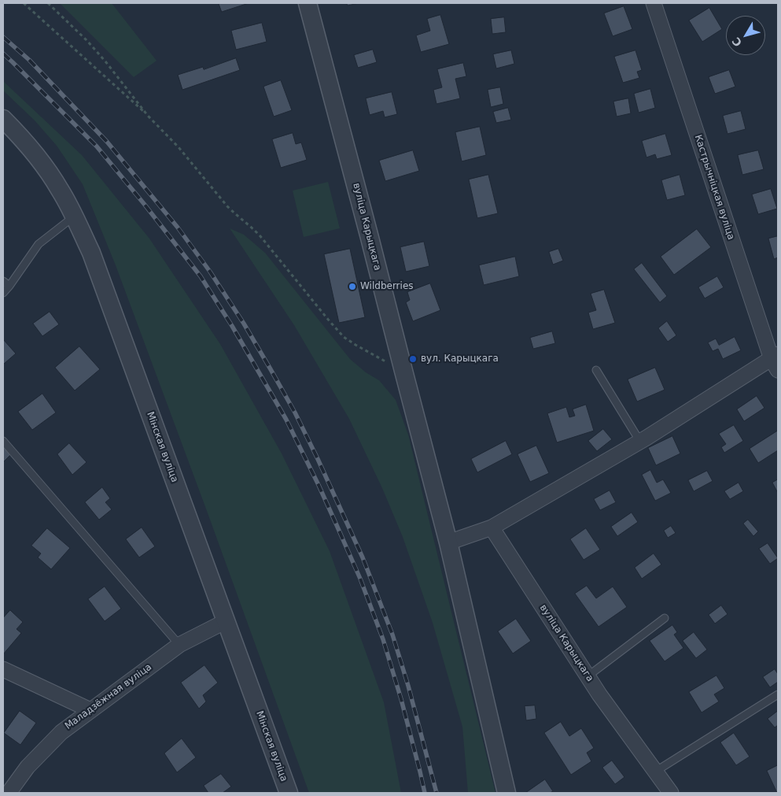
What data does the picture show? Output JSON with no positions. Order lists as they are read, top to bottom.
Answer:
{
  "streets": {
    "street": [
      "Кастрычніцкая вуліца",
      "вуліца Карыцкага",
      "Мінская вуліца",
      "Маладзёжная вуліца"
    ]
  },
  "crossings": [
    ["Мінская вуліца", "Маладзёжная вуліца"]
  ],
  "places": ["Wildberries", "вул. Карыцкага"],
  "north": "bottom left"
}
